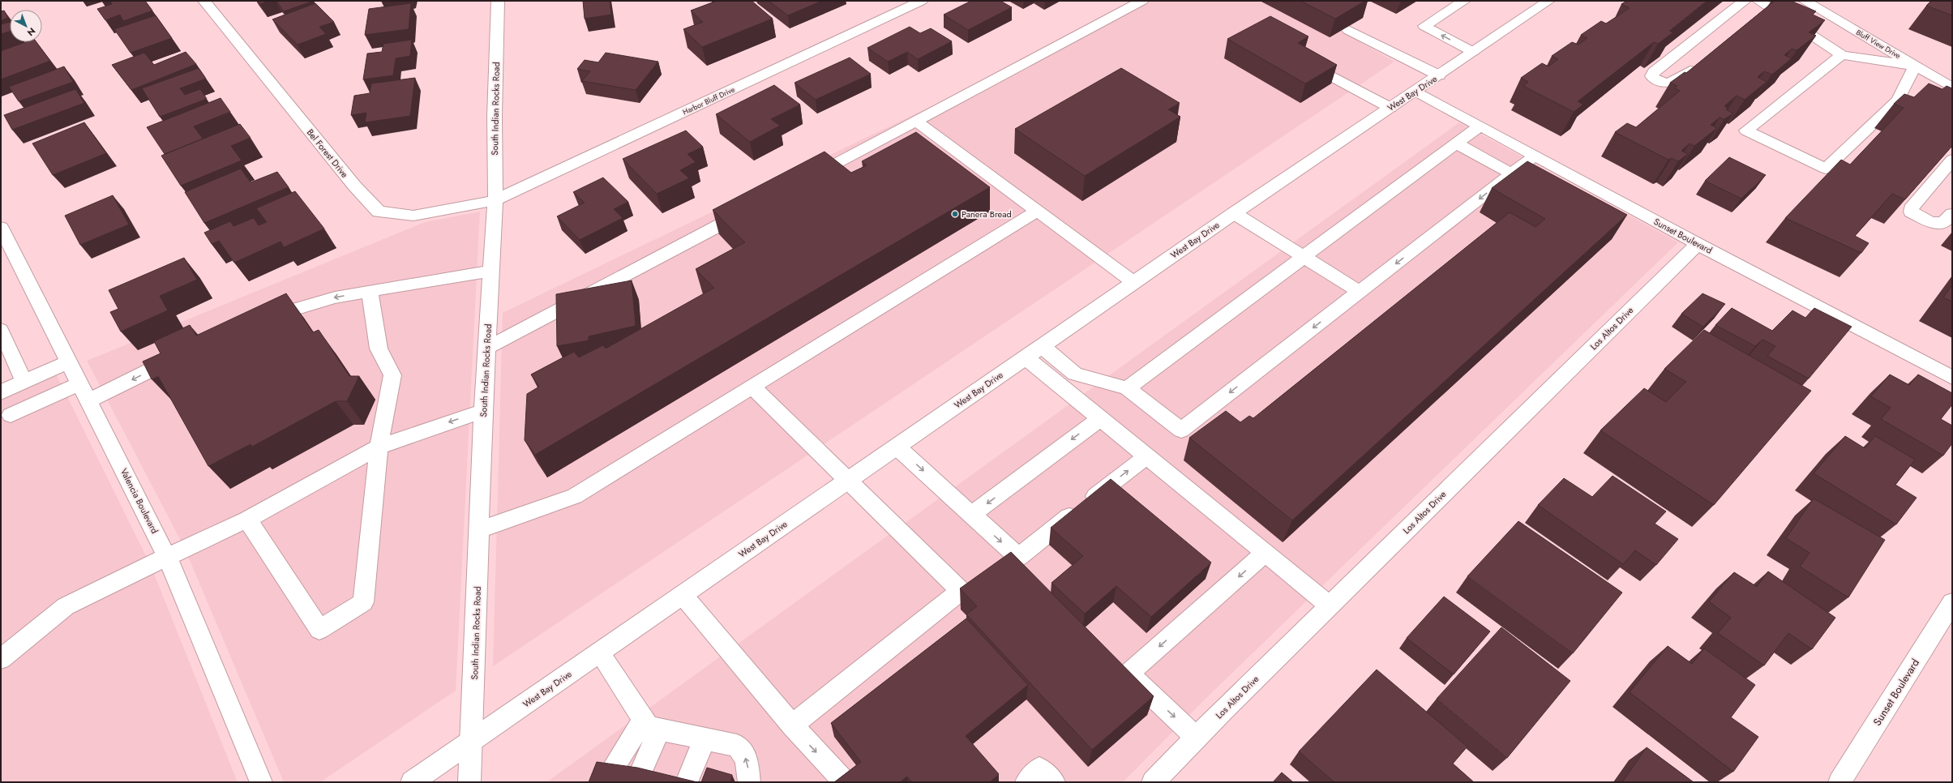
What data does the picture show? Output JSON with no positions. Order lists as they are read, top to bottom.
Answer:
{
  "streets": {
    "street": [
      "Bluff View Drive",
      "West Bay Drive",
      "Harbor Bluff Drive",
      "South Indian Rocks Road",
      "Bel Forest Drive",
      "Sunset Boulevard",
      "Los Altos Drive",
      "Valencia Boulevard"
    ]
  },
  "crossings": [
    ["West Bay Drive", "South Indian Rocks Road"],
    ["West Bay Drive", "Sunset Boulevard"],
    ["Harbor Bluff Drive", "South Indian Rocks Road"],
    ["Harbor Bluff Drive", "Bel Forest Drive"],
    ["South Indian Rocks Road", "Bel Forest Drive"],
    ["Sunset Boulevard", "Los Altos Drive"]
  ],
  "places": ["Panera Bread"],
  "north": "bottom right"
}
